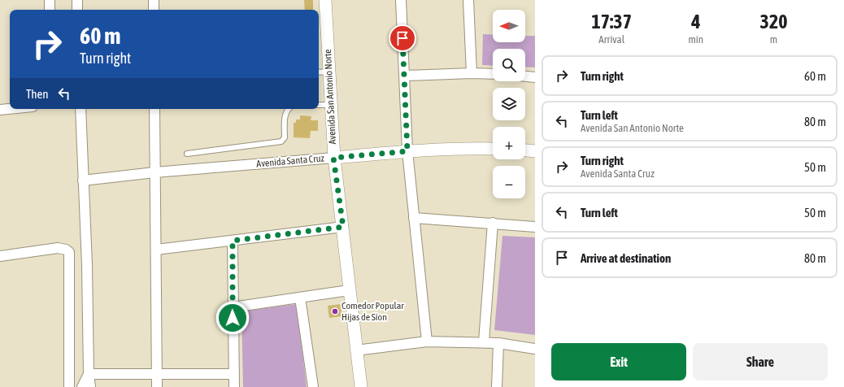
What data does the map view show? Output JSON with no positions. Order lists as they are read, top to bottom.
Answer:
{
  "streets": {
    "street": ["Avenida San Antonio Norte", "Avenida Santa Cruz"]
  },
  "crossings": [
    ["Avenida San Antonio Norte", "Avenida Santa Cruz"]
  ],
  "places": ["Comedor Popular Hijas de Sion"],
  "north": "left",
  "page": {
    "eta": [
      "17:37",
      "Arrival",
      "4",
      "min",
      "320",
      "m"
    ],
    "map_buttons": ["+", "−"],
    "turn": ["60 m", "Turn right"],
    "list": [
      {
        "name": "Turn right",
        "value": "60 m"
      },
      {
        "name": "Turn left",
        "note": "Avenida San Antonio Norte",
        "value": "80 m"
      },
      {
        "name": "Turn right",
        "note": "Avenida Santa Cruz",
        "value": "50 m"
      },
      {
        "name": "Turn left",
        "value": "50 m"
      },
      {
        "name": "Arrive at destination",
        "value": "80 m"
      }
    ],
    "then": "Then",
    "buttons": ["Exit", "Share"]
  }
}
